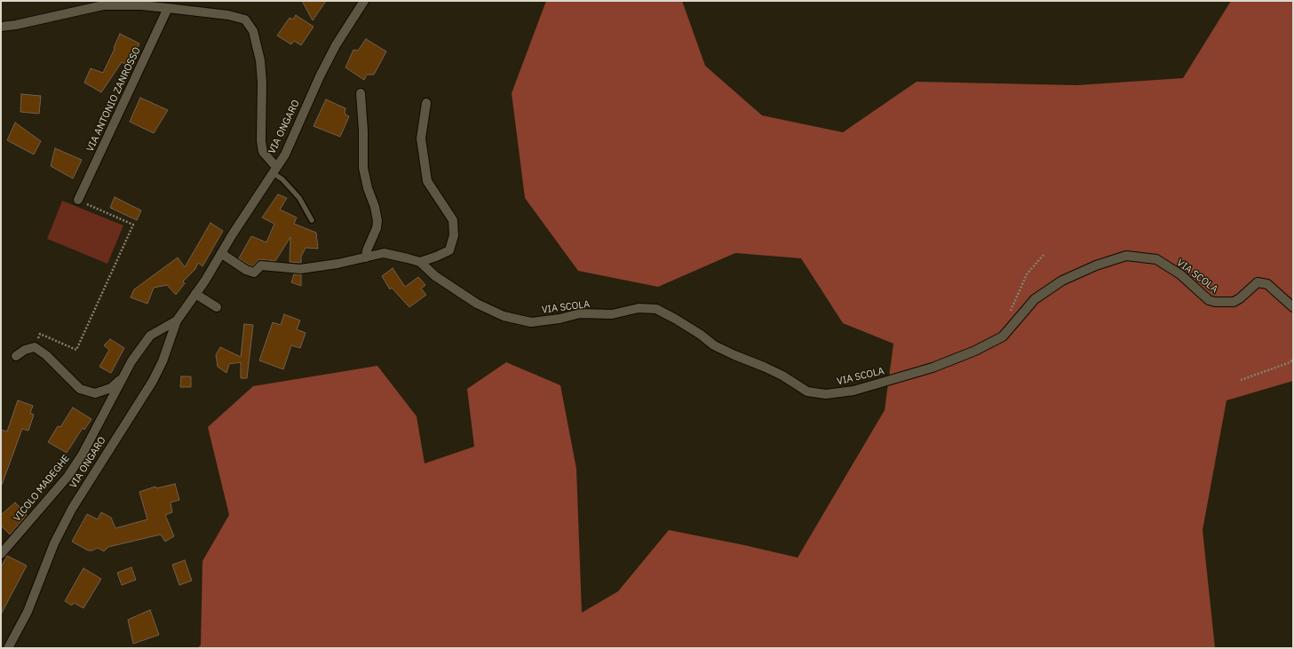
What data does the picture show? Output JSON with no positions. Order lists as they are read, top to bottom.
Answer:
{
  "streets": {
    "street": [
      "VIA ANTONIO ZANROSSO",
      "VIA ONGARO",
      "VIA SCOLA",
      "VICOLO MADEGHE"
    ]
  },
  "crossings": [
    ["VIA ONGARO", "VICOLO MADEGHE"]
  ]
}
